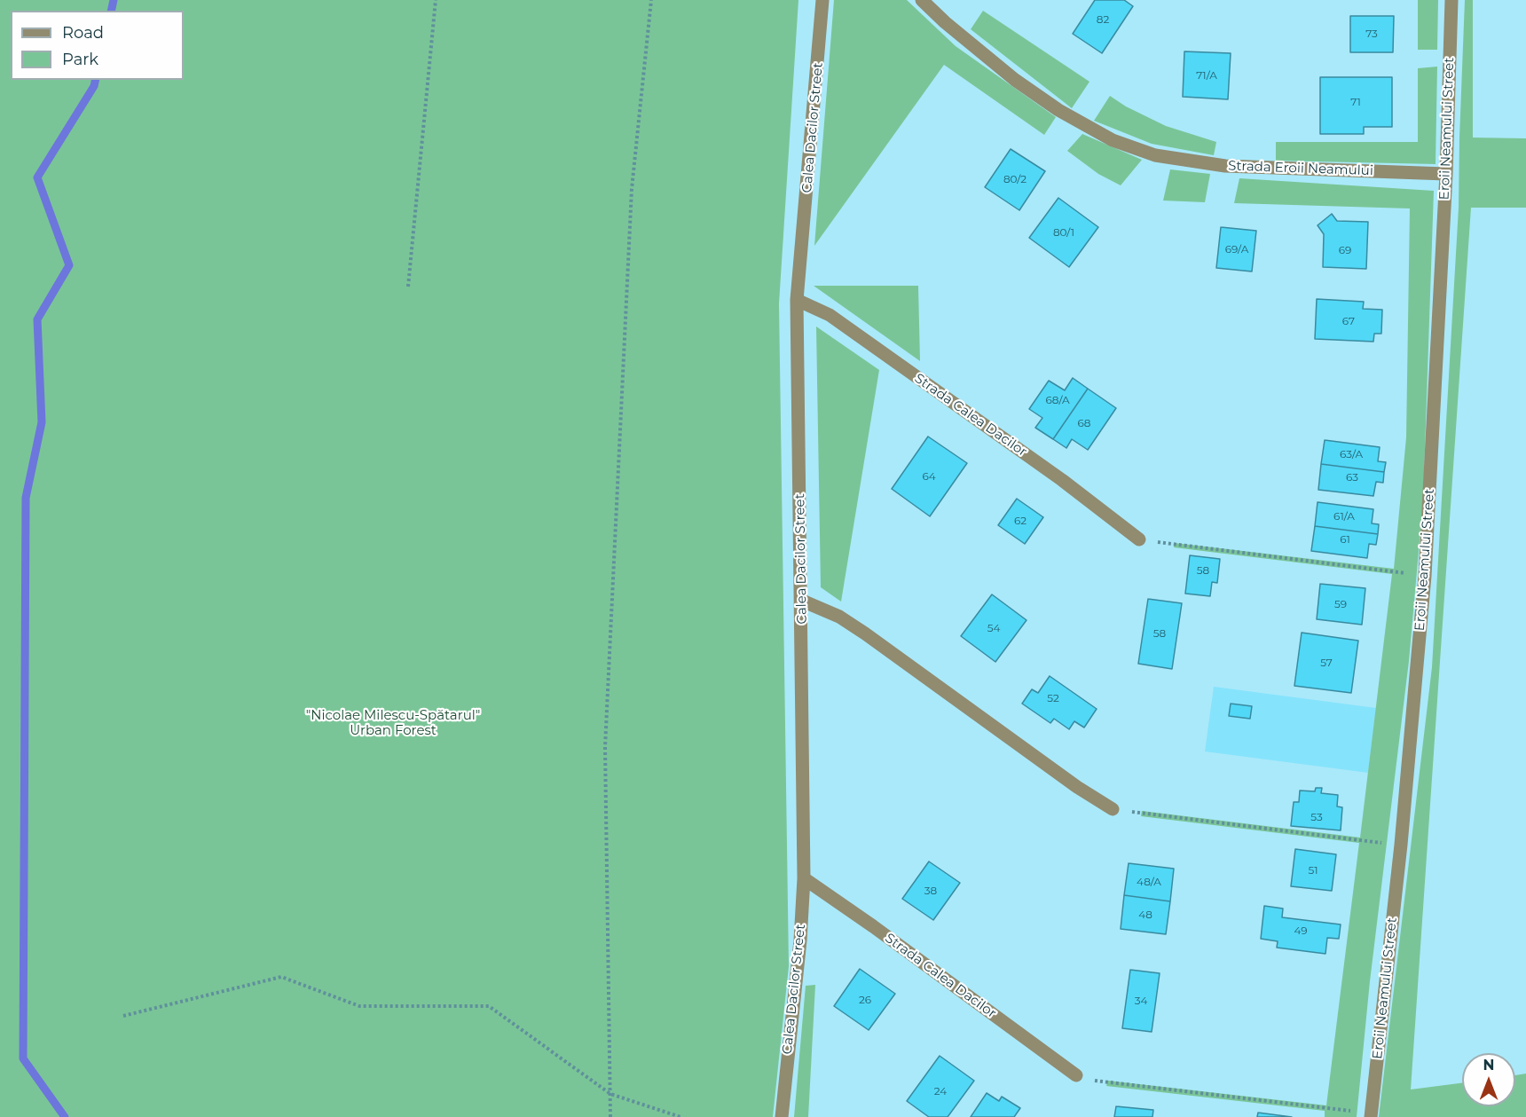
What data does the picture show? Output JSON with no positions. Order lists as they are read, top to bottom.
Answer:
{
  "streets": {
    "street": [
      "Calea Dacilor Street",
      "Eroii Neamului Street",
      "Strada Eroii Neamului",
      "Strada Calea Dacilor"
    ]
  },
  "crossings": [
    ["Calea Dacilor Street", "Strada Calea Dacilor"],
    ["Eroii Neamului Street", "Strada Eroii Neamului"]
  ],
  "parks": ["\"Nicolae Milescu-Spătarul\" Urban Forest"],
  "house_numbers": [
    "82",
    "73",
    "71/A",
    "71",
    "80/2",
    "80/1",
    "69/A",
    "69",
    "67",
    "68/A",
    "68",
    "63/A",
    "64",
    "63",
    "61/A",
    "62",
    "61",
    "58",
    "59",
    "54",
    "58",
    "57",
    "52",
    "53",
    "51",
    "48/A",
    "38",
    "48",
    "49",
    "26",
    "34",
    "24"
  ],
  "legend": ["Road", "Park"],
  "north": "top"
}
